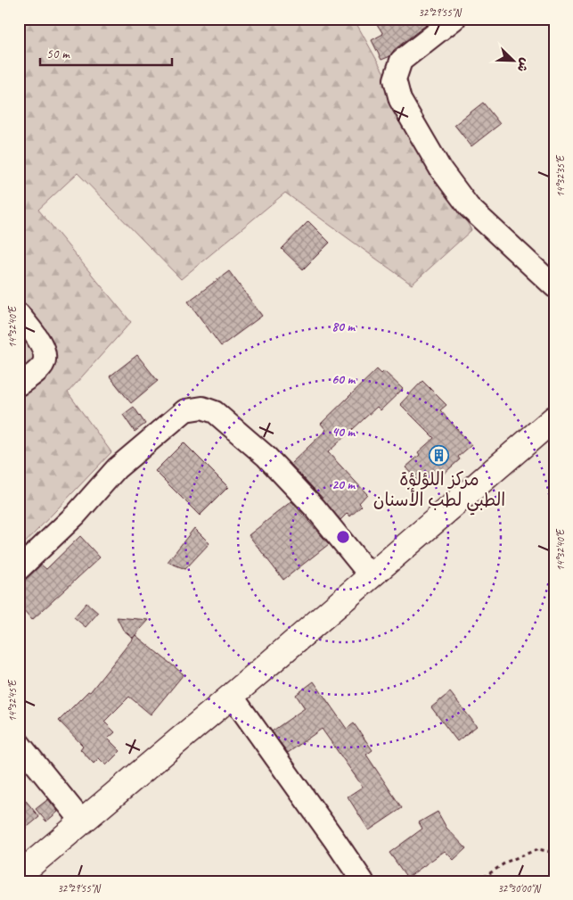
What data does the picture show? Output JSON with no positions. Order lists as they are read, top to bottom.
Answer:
{
  "places": {
    "building": ["مركز اللؤلؤة الطبي لطب الأسنان"]
  },
  "scale_bar": "50 m",
  "north": "bottom right",
  "coordinates": [
    "32°29'55\"N",
    "14°32'35\"E",
    "14°32'40\"E",
    "14°32'45\"E",
    "32°30'00\"N"
  ],
  "rings": [
    "80 m",
    "60 m",
    "40 m",
    "20 m"
  ]
}
